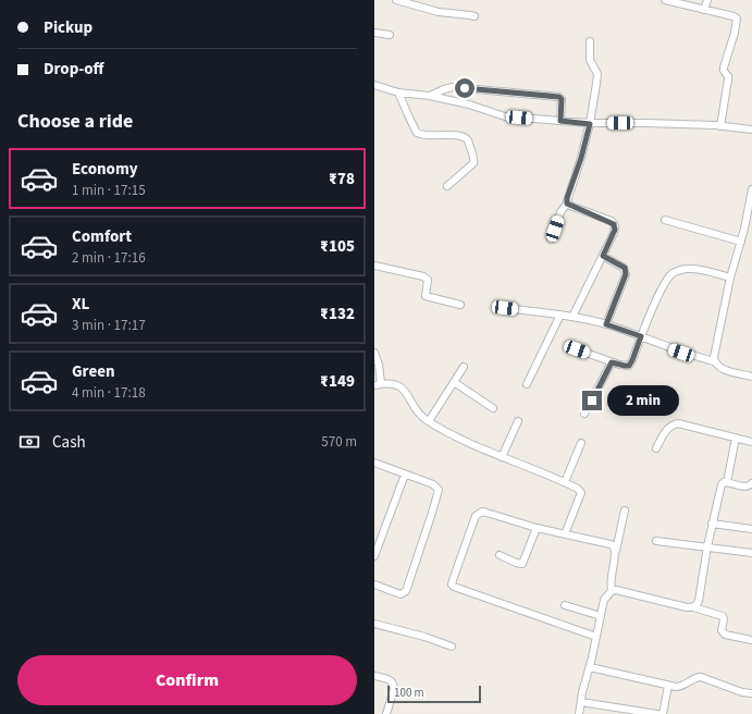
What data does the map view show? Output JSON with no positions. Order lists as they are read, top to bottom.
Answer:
{
  "scale_bar": "100 m",
  "page": {
    "banner": ["Pickup", "Drop-off"],
    "heading": "Choose a ride",
    "list": [
      {
        "name": "Economy",
        "note": "1 min · 17:15",
        "value": "₹78"
      },
      {
        "name": "Comfort",
        "note": "2 min · 17:16",
        "value": "₹105"
      },
      {
        "name": "XL",
        "note": "3 min · 17:17",
        "value": "₹132"
      },
      {
        "name": "Green",
        "note": "4 min · 17:18",
        "value": "₹149"
      }
    ],
    "bubble": "2 min",
    "pay": ["Cash", "570 m"],
    "buttons": "Confirm",
    "scale": "100 m"
  }
}
